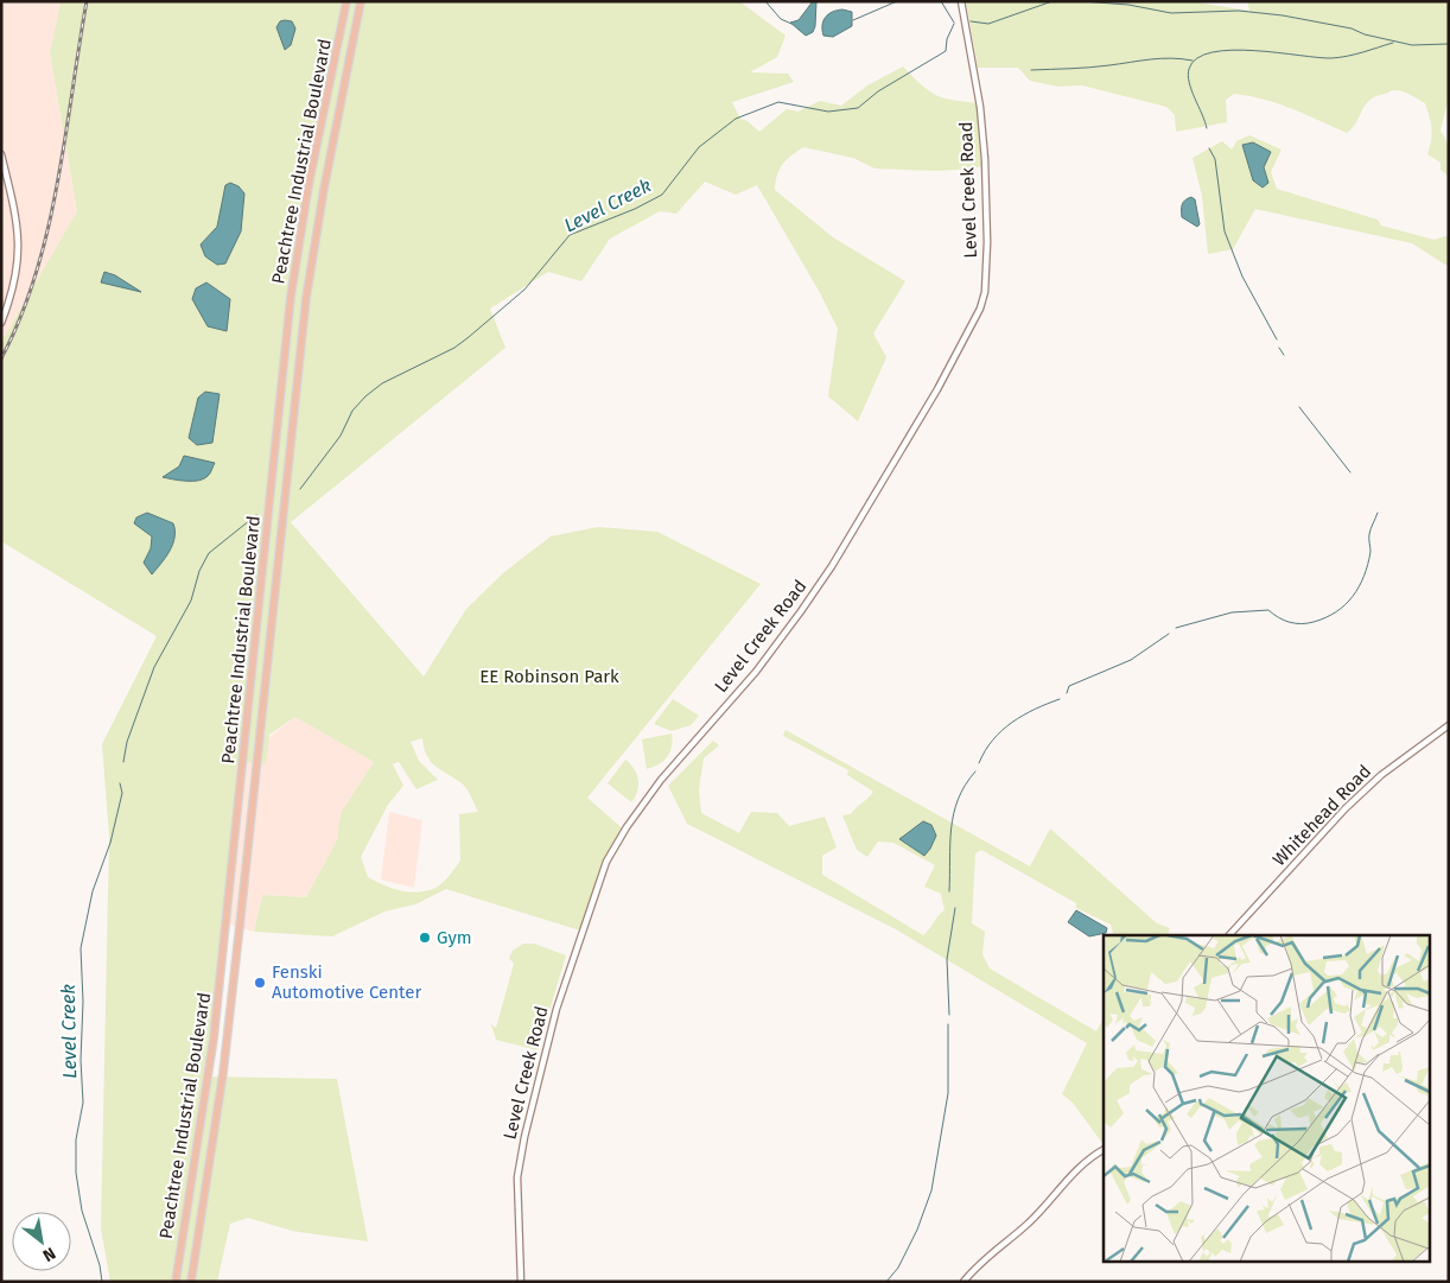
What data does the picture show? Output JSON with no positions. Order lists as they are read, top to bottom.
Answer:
{
  "streets": {
    "highway": ["Peachtree Industrial Boulevard"],
    "street": ["Level Creek Road", "Whitehead Road"]
  },
  "water": ["Level Creek"],
  "parks": ["EE Robinson Park"],
  "places": ["Gym", "Fenski Automotive Center"],
  "north": "bottom right"
}
